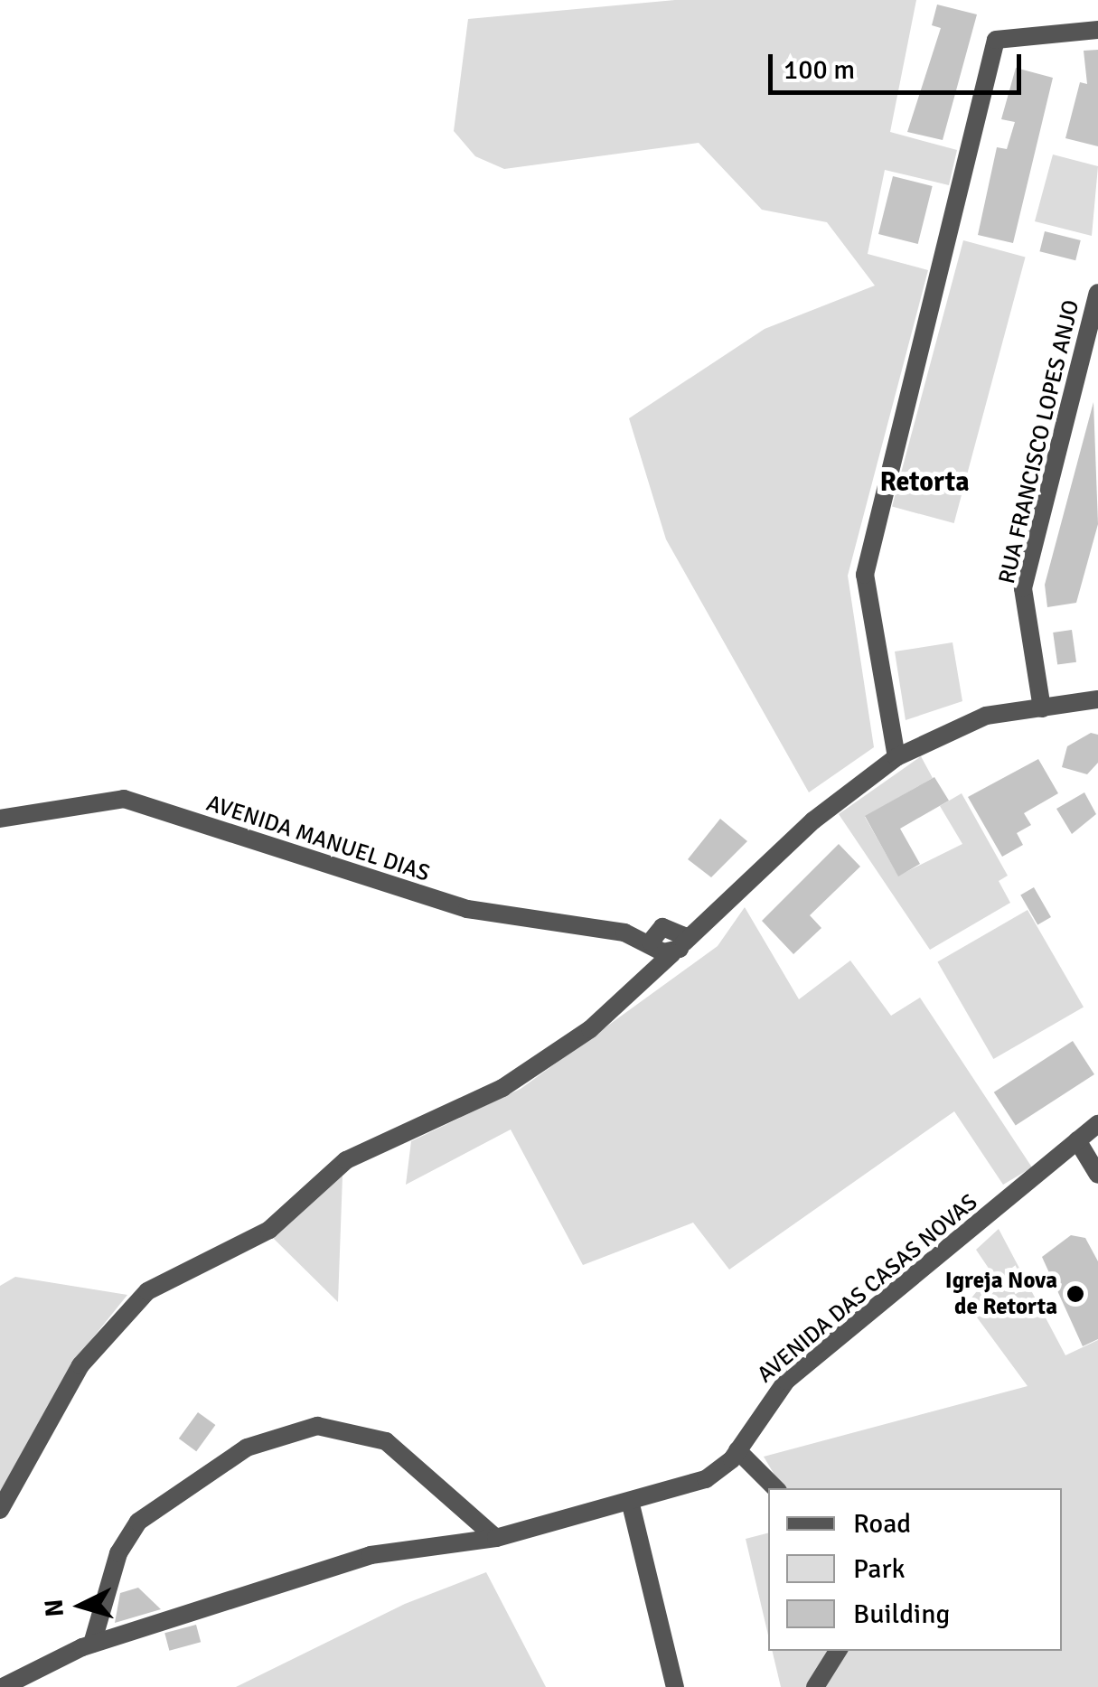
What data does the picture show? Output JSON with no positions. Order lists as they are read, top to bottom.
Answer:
{
  "streets": {
    "street": ["RUA FRANCISCO LOPES ANJO", "AVENIDA MANUEL DIAS", "AVENIDA DAS CASAS NOVAS"]
  },
  "districts": ["Retorta"],
  "places": ["Igreja Nova de Retorta"],
  "legend": ["Road", "Park", "Building"],
  "scale_bar": "100 m",
  "north": "left"
}
